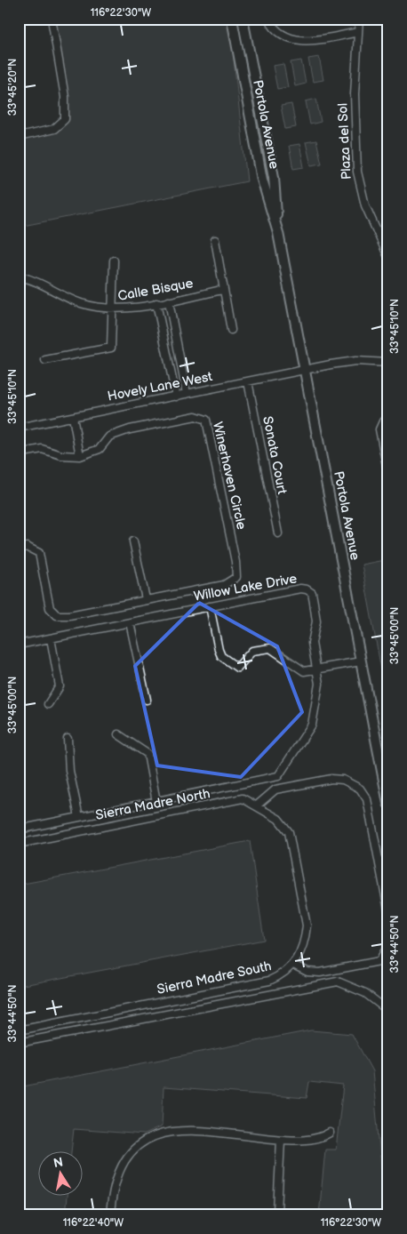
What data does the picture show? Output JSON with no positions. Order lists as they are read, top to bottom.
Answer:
{
  "streets": {
    "main road": ["Portola Avenue"],
    "street": [
      "Plaza del Sol",
      "Calle Bisque",
      "Hovely Lane West",
      "Sonata Court",
      "Winerhaven Circle",
      "Willow Lake Drive",
      "Sierra Madre North",
      "Sierra Madre South"
    ]
  },
  "crossings": [
    ["Portola Avenue", "Hovely Lane West"],
    ["Hovely Lane West", "Sonata Court"],
    ["Sierra Madre North", "Sierra Madre South"]
  ],
  "north": "top",
  "coordinates": [
    "116°22'30\"W",
    "33°45'20\"N",
    "33°45'10\"N",
    "33°45'00\"N",
    "33°44'50\"N",
    "116°22'40\"W"
  ]
}
